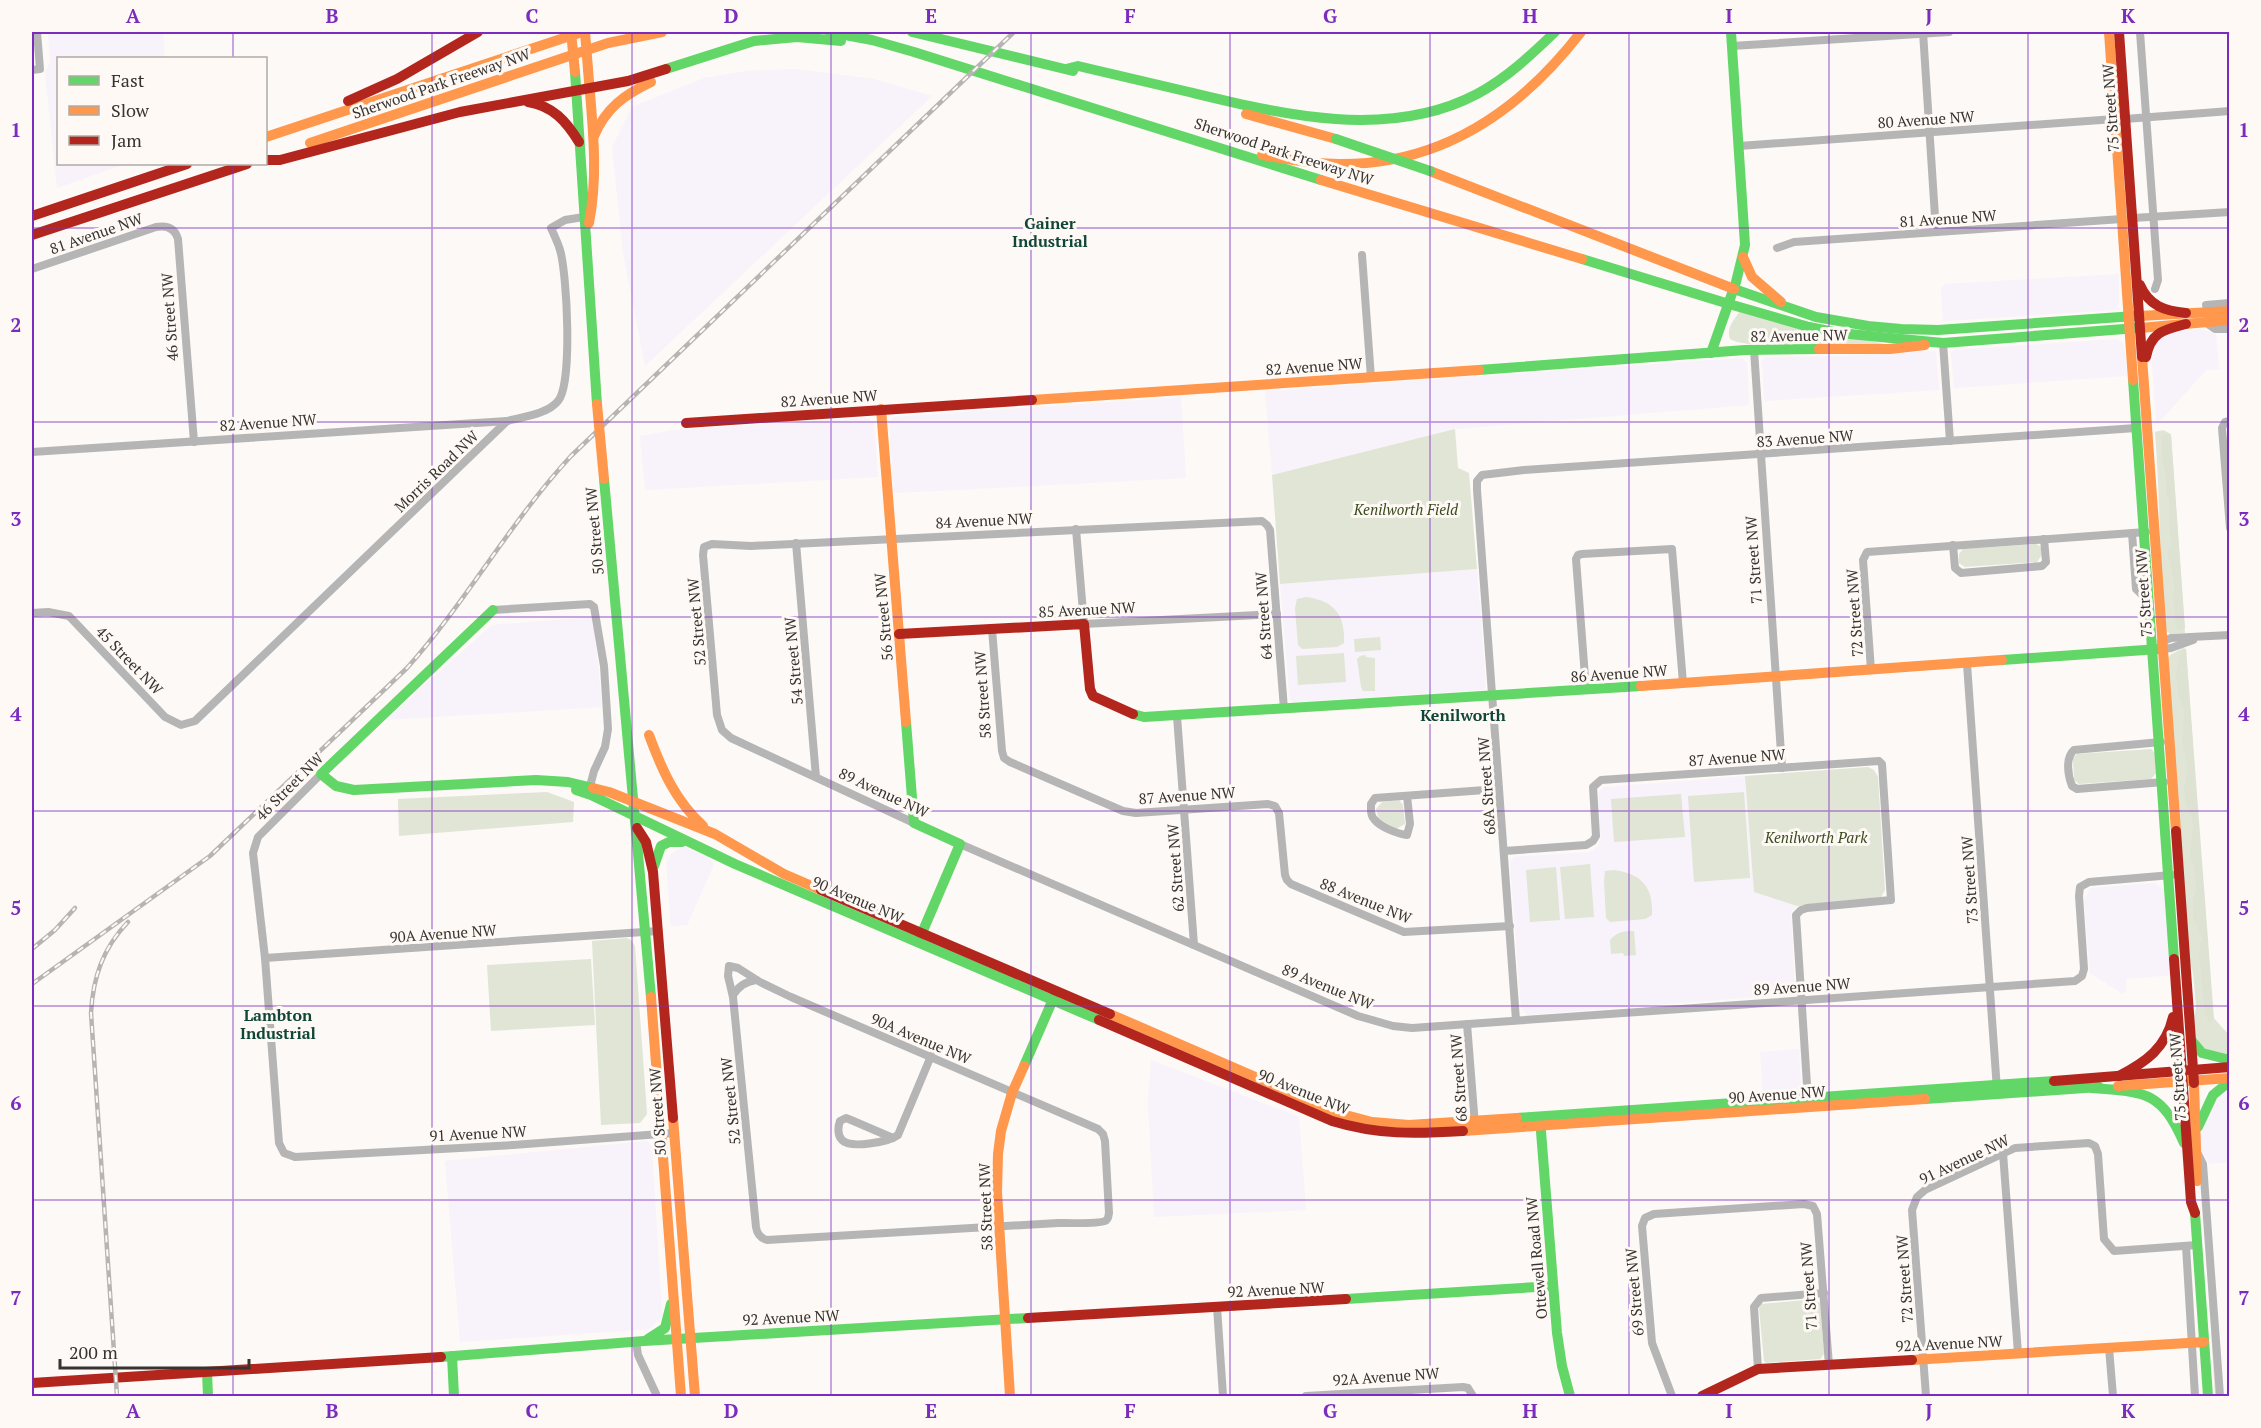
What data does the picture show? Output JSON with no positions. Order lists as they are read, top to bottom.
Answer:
{
  "streets": {
    "main road": [
      "Sherwood Park Freeway NW",
      "75 Street NW",
      "46 Street NW",
      "82 Avenue NW",
      "50 Street NW",
      "85 Avenue NW",
      "56 Street NW",
      "86 Avenue NW",
      "58 Street NW",
      "89 Avenue NW",
      "90 Avenue NW",
      "Ottewell Road NW",
      "92 Avenue NW",
      "92A Avenue NW"
    ],
    "street": [
      "80 Avenue NW",
      "81 Avenue NW",
      "83 Avenue NW",
      "Morris Road NW",
      "84 Avenue NW",
      "71 Street NW",
      "72 Street NW",
      "64 Street NW",
      "52 Street NW",
      "45 Street NW",
      "54 Street NW",
      "87 Avenue NW",
      "68A Street NW",
      "62 Street NW",
      "73 Street NW",
      "88 Avenue NW",
      "90A Avenue NW",
      "68 Street NW",
      "91 Avenue NW",
      "69 Street NW"
    ]
  },
  "crossings": [
    ["Sherwood Park Freeway NW", "82 Avenue NW"],
    ["Sherwood Park Freeway NW", "50 Street NW"],
    ["75 Street NW", "80 Avenue NW"],
    ["75 Street NW", "81 Avenue NW"],
    ["75 Street NW", "82 Avenue NW"],
    ["75 Street NW", "83 Avenue NW"],
    ["75 Street NW", "86 Avenue NW"],
    ["75 Street NW", "89 Avenue NW"],
    ["75 Street NW", "90 Avenue NW"],
    ["75 Street NW", "91 Avenue NW"],
    ["75 Street NW", "92A Avenue NW"],
    ["81 Avenue NW", "46 Street NW"],
    ["46 Street NW", "82 Avenue NW"],
    ["46 Street NW", "90 Avenue NW"],
    ["46 Street NW", "90A Avenue NW"],
    ["46 Street NW", "91 Avenue NW"],
    ["82 Avenue NW", "Morris Road NW"],
    ["82 Avenue NW", "71 Street NW"],
    ["82 Avenue NW", "56 Street NW"],
    ["83 Avenue NW", "71 Street NW"],
    ["83 Avenue NW", "68A Street NW"],
    ["Morris Road NW", "50 Street NW"],
    ["Morris Road NW", "45 Street NW"],
    ["84 Avenue NW", "64 Street NW"],
    ["84 Avenue NW", "56 Street NW"],
    ["84 Avenue NW", "52 Street NW"],
    ["84 Avenue NW", "54 Street NW"],
    ["50 Street NW", "90 Avenue NW"],
    ["50 Street NW", "90A Avenue NW"],
    ["50 Street NW", "91 Avenue NW"],
    ["50 Street NW", "92 Avenue NW"],
    ["71 Street NW", "86 Avenue NW"],
    ["71 Street NW", "87 Avenue NW"],
    ["71 Street NW", "69 Street NW"],
    ["71 Street NW", "92A Avenue NW"],
    ["85 Avenue NW", "64 Street NW"],
    ["85 Avenue NW", "56 Street NW"],
    ["85 Avenue NW", "86 Avenue NW"],
    ["85 Avenue NW", "58 Street NW"],
    ["72 Street NW", "86 Avenue NW"],
    ["72 Street NW", "91 Avenue NW"],
    ["72 Street NW", "92A Avenue NW"],
    ["64 Street NW", "86 Avenue NW"],
    ["56 Street NW", "89 Avenue NW"],
    ["52 Street NW", "58 Street NW"],
    ["52 Street NW", "89 Avenue NW"],
    ["52 Street NW", "90A Avenue NW"],
    ["54 Street NW", "89 Avenue NW"],
    ["86 Avenue NW", "68A Street NW"],
    ["86 Avenue NW", "62 Street NW"],
    ["86 Avenue NW", "73 Street NW"],
    ["58 Street NW", "87 Avenue NW"],
    ["58 Street NW", "90 Avenue NW"],
    ["58 Street NW", "90A Avenue NW"],
    ["58 Street NW", "92 Avenue NW"],
    ["87 Avenue NW", "68A Street NW"],
    ["87 Avenue NW", "89 Avenue NW"],
    ["87 Avenue NW", "62 Street NW"],
    ["87 Avenue NW", "88 Avenue NW"],
    ["68A Street NW", "89 Avenue NW"],
    ["68A Street NW", "88 Avenue NW"],
    ["89 Avenue NW", "62 Street NW"],
    ["89 Avenue NW", "73 Street NW"],
    ["89 Avenue NW", "68 Street NW"],
    ["73 Street NW", "90 Avenue NW"],
    ["90 Avenue NW", "68 Street NW"],
    ["90 Avenue NW", "Ottewell Road NW"],
    ["Ottewell Road NW", "92 Avenue NW"]
  ],
  "districts": ["Gainer Industrial", "Kenilworth", "Lambton Industrial"],
  "parks": ["Kenilworth Field", "Kenilworth Park"],
  "legend": ["Fast", "Slow", "Jam"],
  "scale_bar": "200 m",
  "grid": {
    "columns": [
      "A",
      "B",
      "C",
      "D",
      "E",
      "F",
      "G",
      "H",
      "I",
      "J",
      "K"
    ],
    "rows": [
      "1",
      "2",
      "3",
      "4",
      "5",
      "6",
      "7"
    ]
  }
}
